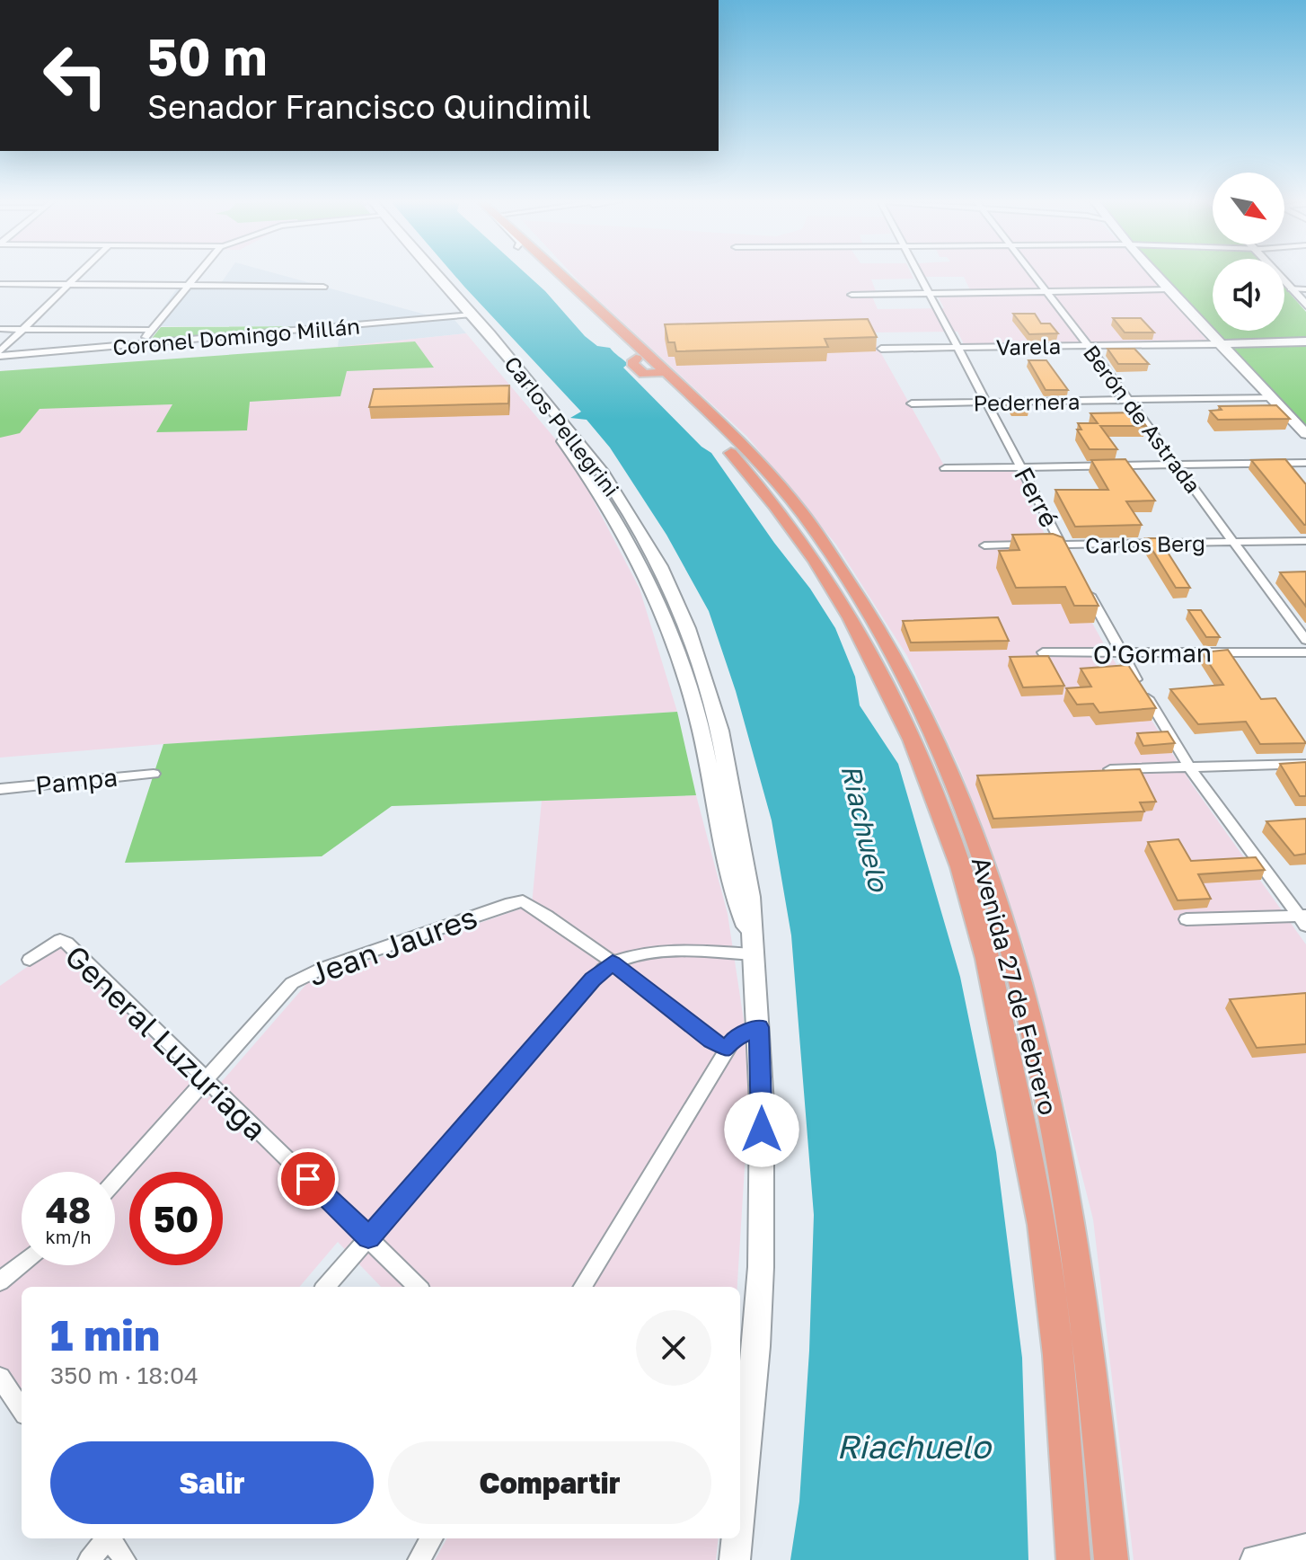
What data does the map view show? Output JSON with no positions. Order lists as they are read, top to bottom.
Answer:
{
  "streets": {
    "main road": ["Carlos Pellegrini", "Avenida 27 de Febrero"],
    "street": [
      "Coronel Domingo Millán",
      "Varela",
      "Pedernera",
      "Berón de Astrada",
      "Ferré",
      "Carlos Berg",
      "O'Gorman",
      "Pampa",
      "Jean Jaures",
      "General Luzuriaga"
    ]
  },
  "crossings": [
    ["Coronel Domingo Millán", "Carlos Pellegrini"],
    ["Varela", "Berón de Astrada"],
    ["Varela", "Ferré"],
    ["Pedernera", "Berón de Astrada"],
    ["Pedernera", "Ferré"],
    ["Berón de Astrada", "Carlos Berg"],
    ["Ferré", "Carlos Berg"],
    ["Jean Jaures", "General Luzuriaga"]
  ],
  "water": ["Riachuelo"],
  "north": "bottom right",
  "page": {
    "turn": ["50 m", "Senador Francisco Quindimil"],
    "speed": "48 km/h",
    "limit": "50",
    "heading": ["1 min", "350 m · 18:04"],
    "buttons": ["Salir", "Compartir"]
  }
}
